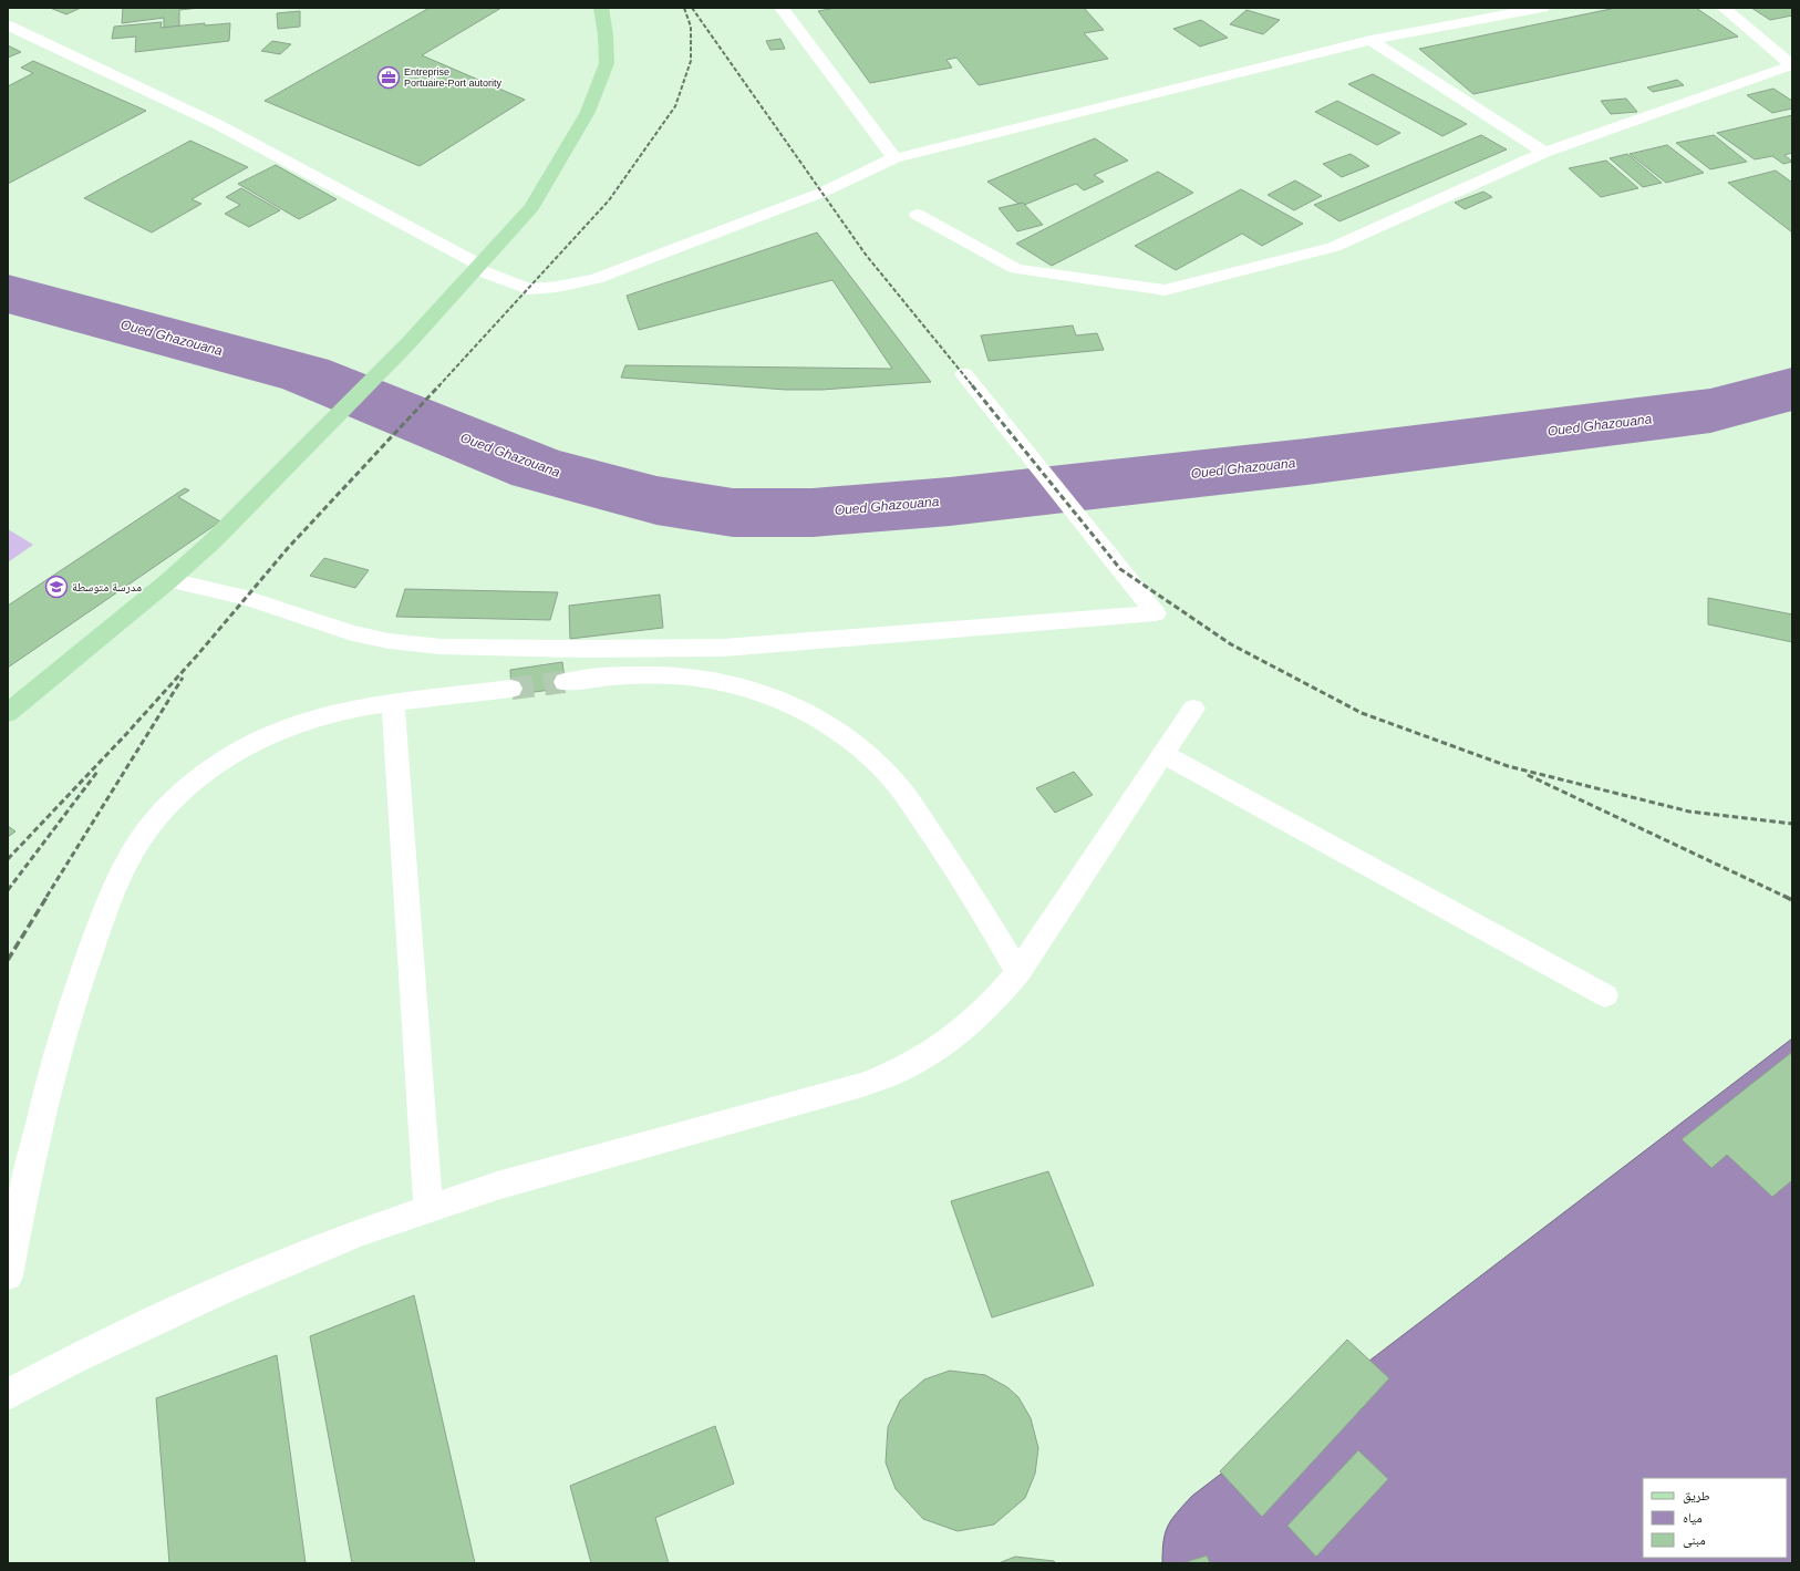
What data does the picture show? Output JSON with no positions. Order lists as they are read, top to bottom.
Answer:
{
  "water": ["Oued Ghazouana"],
  "places": {
    "office": ["Entreprise Portuaire-Port autority"],
    "school or university": ["مدرسة متوسطة"]
  },
  "legend": ["طريق", "مياه", "مبنى"]
}
